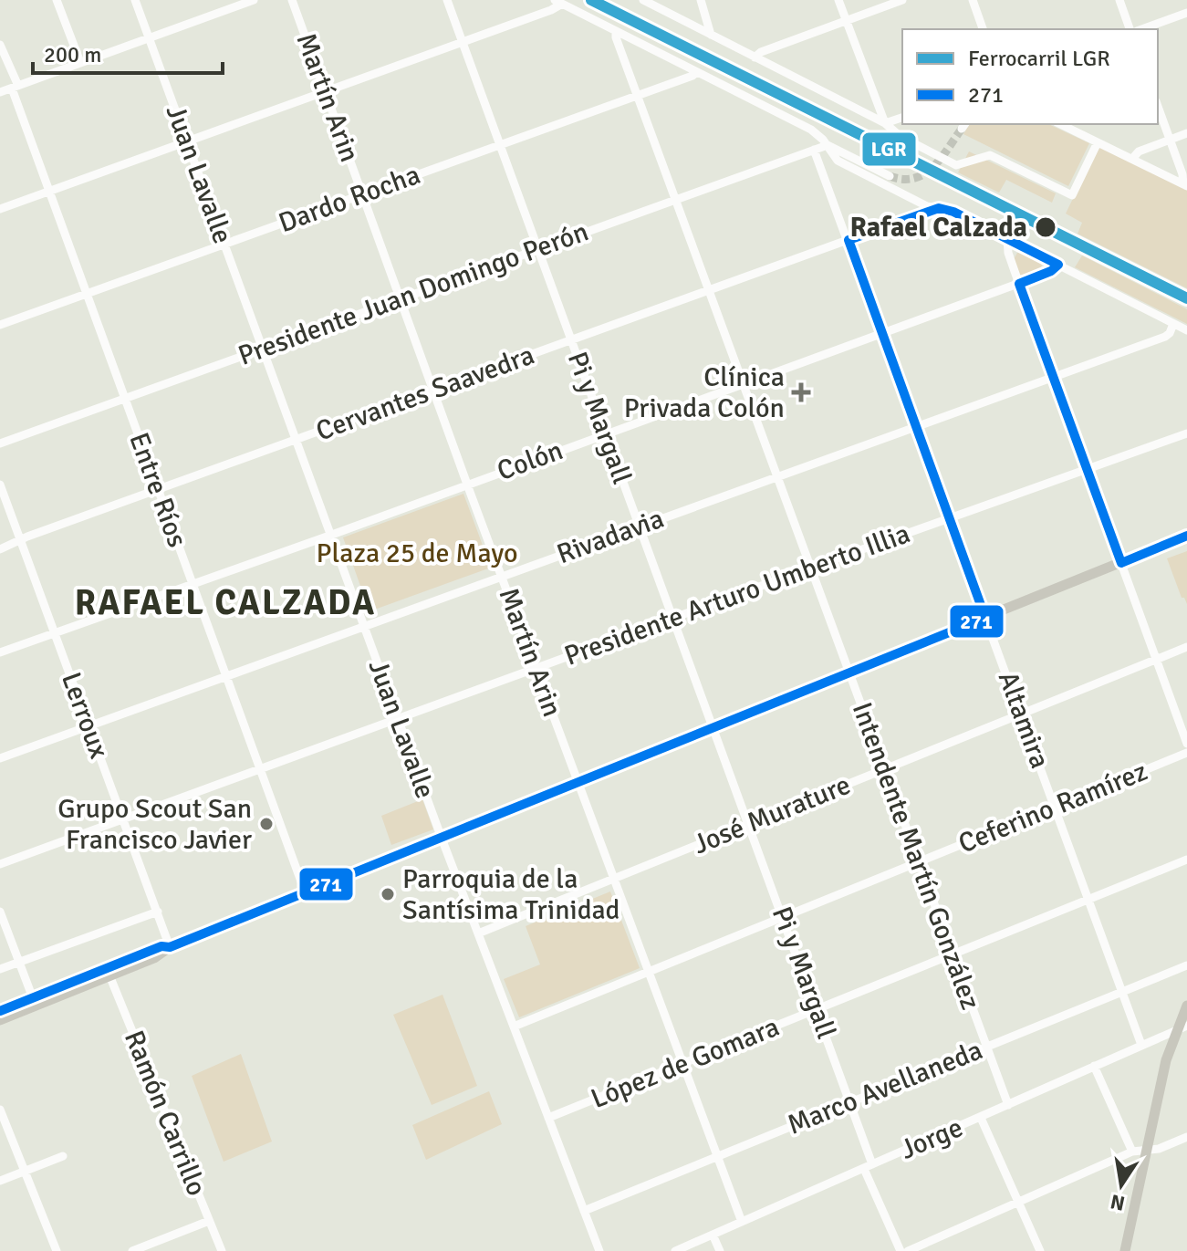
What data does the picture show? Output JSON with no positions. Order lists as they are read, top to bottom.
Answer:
{
  "streets": {
    "street": [
      "Martín Arin",
      "Juan Lavalle",
      "Dardo Rocha",
      "Presidente Juan Domingo Perón",
      "Cervantes Saavedra",
      "Pi y Margall",
      "Colón",
      "Entre Ríos",
      "Rivadavia",
      "Presidente Arturo Umberto Illia",
      "Lerroux",
      "Altamira",
      "Ceferino Ramírez",
      "José Murature",
      "Intendente Martín González",
      "López de Gomara",
      "Marco Avellaneda",
      "Ramón Carrillo",
      "Jorge"
    ]
  },
  "crossings": [
    ["Martín Arin", "Dardo Rocha"],
    ["Martín Arin", "Presidente Juan Domingo Perón"],
    ["Martín Arin", "Cervantes Saavedra"],
    ["Martín Arin", "Colón"],
    ["Martín Arin", "Rivadavia"],
    ["Martín Arin", "Presidente Arturo Umberto Illia"],
    ["Martín Arin", "Ceferino Ramírez"],
    ["Martín Arin", "José Murature"],
    ["Martín Arin", "López de Gomara"],
    ["Martín Arin", "Marco Avellaneda"],
    ["Martín Arin", "Jorge"],
    ["Juan Lavalle", "Dardo Rocha"],
    ["Juan Lavalle", "Presidente Juan Domingo Perón"],
    ["Juan Lavalle", "Cervantes Saavedra"],
    ["Juan Lavalle", "Colón"],
    ["Juan Lavalle", "Rivadavia"],
    ["Juan Lavalle", "Presidente Arturo Umberto Illia"],
    ["Juan Lavalle", "Ceferino Ramírez"],
    ["Juan Lavalle", "José Murature"],
    ["Juan Lavalle", "López de Gomara"],
    ["Juan Lavalle", "Marco Avellaneda"],
    ["Dardo Rocha", "Pi y Margall"],
    ["Dardo Rocha", "Entre Ríos"],
    ["Dardo Rocha", "Intendente Martín González"],
    ["Presidente Juan Domingo Perón", "Pi y Margall"],
    ["Presidente Juan Domingo Perón", "Entre Ríos"],
    ["Presidente Juan Domingo Perón", "Altamira"],
    ["Presidente Juan Domingo Perón", "Intendente Martín González"],
    ["Cervantes Saavedra", "Pi y Margall"],
    ["Cervantes Saavedra", "Entre Ríos"],
    ["Cervantes Saavedra", "Lerroux"],
    ["Cervantes Saavedra", "Altamira"],
    ["Cervantes Saavedra", "Intendente Martín González"],
    ["Pi y Margall", "Colón"],
    ["Pi y Margall", "Rivadavia"],
    ["Pi y Margall", "Presidente Arturo Umberto Illia"],
    ["Pi y Margall", "Ceferino Ramírez"],
    ["Pi y Margall", "José Murature"],
    ["Pi y Margall", "López de Gomara"],
    ["Pi y Margall", "Marco Avellaneda"],
    ["Pi y Margall", "Jorge"],
    ["Colón", "Entre Ríos"],
    ["Colón", "Lerroux"],
    ["Colón", "Altamira"],
    ["Colón", "Intendente Martín González"],
    ["Entre Ríos", "Rivadavia"],
    ["Entre Ríos", "Presidente Arturo Umberto Illia"],
    ["Rivadavia", "Lerroux"],
    ["Rivadavia", "Altamira"],
    ["Rivadavia", "Intendente Martín González"],
    ["Presidente Arturo Umberto Illia", "Lerroux"],
    ["Presidente Arturo Umberto Illia", "Altamira"],
    ["Presidente Arturo Umberto Illia", "Intendente Martín González"],
    ["Altamira", "Ceferino Ramírez"],
    ["Altamira", "José Murature"],
    ["Altamira", "López de Gomara"],
    ["Altamira", "Marco Avellaneda"],
    ["Altamira", "Jorge"],
    ["Ceferino Ramírez", "Intendente Martín González"],
    ["José Murature", "Intendente Martín González"],
    ["Intendente Martín González", "López de Gomara"],
    ["Intendente Martín González", "Marco Avellaneda"],
    ["Intendente Martín González", "Jorge"]
  ],
  "districts": ["RAFAEL CALZADA"],
  "parks": ["Plaza 25 de Mayo"],
  "places": {
    "other": ["Rafael Calzada", "Grupo Scout San Francisco Javier", "Parroquia de la Santísima Trinidad"],
    "health": ["Clínica Privada Colón"]
  },
  "lines": ["rail line LGR", "transit line 271"],
  "legend": ["Ferrocarril LGR", "271"],
  "scale_bar": "200 m",
  "north": "bottom"
}
